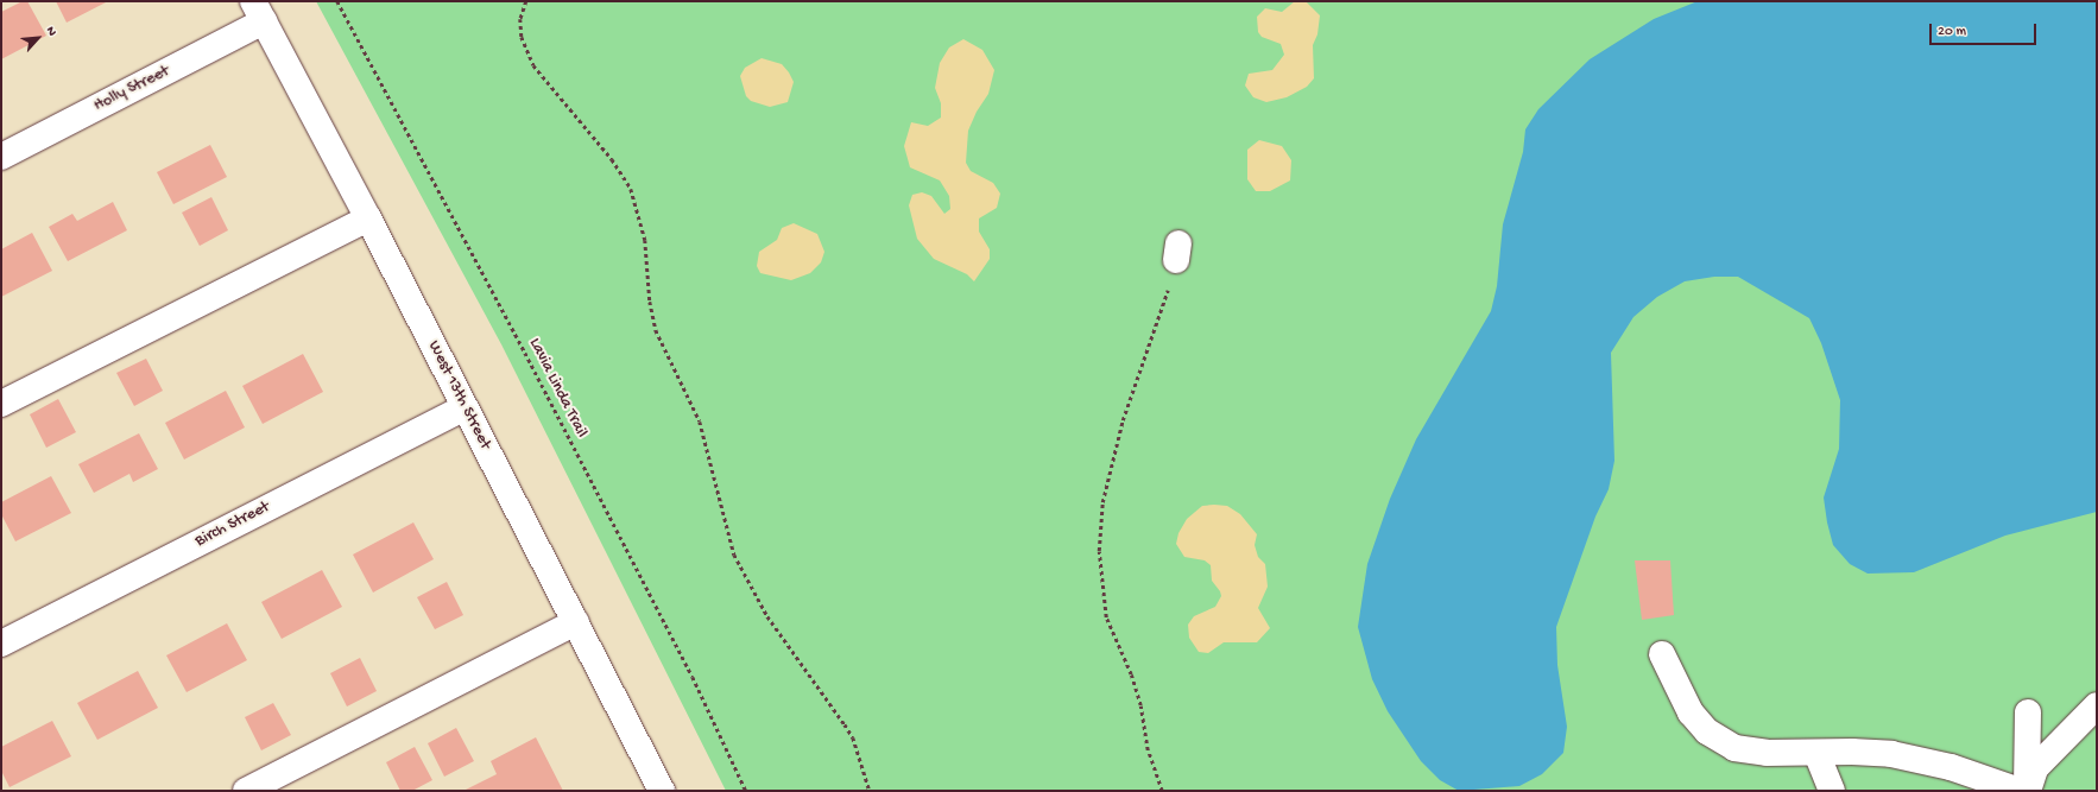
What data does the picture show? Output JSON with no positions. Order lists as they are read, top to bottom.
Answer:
{
  "streets": {
    "main road": ["Holly Street", "West 13th Street", "Birch Street"],
    "path": ["Lavia Linda Trail"]
  },
  "crossings": [
    ["Holly Street", "West 13th Street"],
    ["West 13th Street", "Birch Street"]
  ],
  "scale_bar": "20 m",
  "north": "top right"
}
